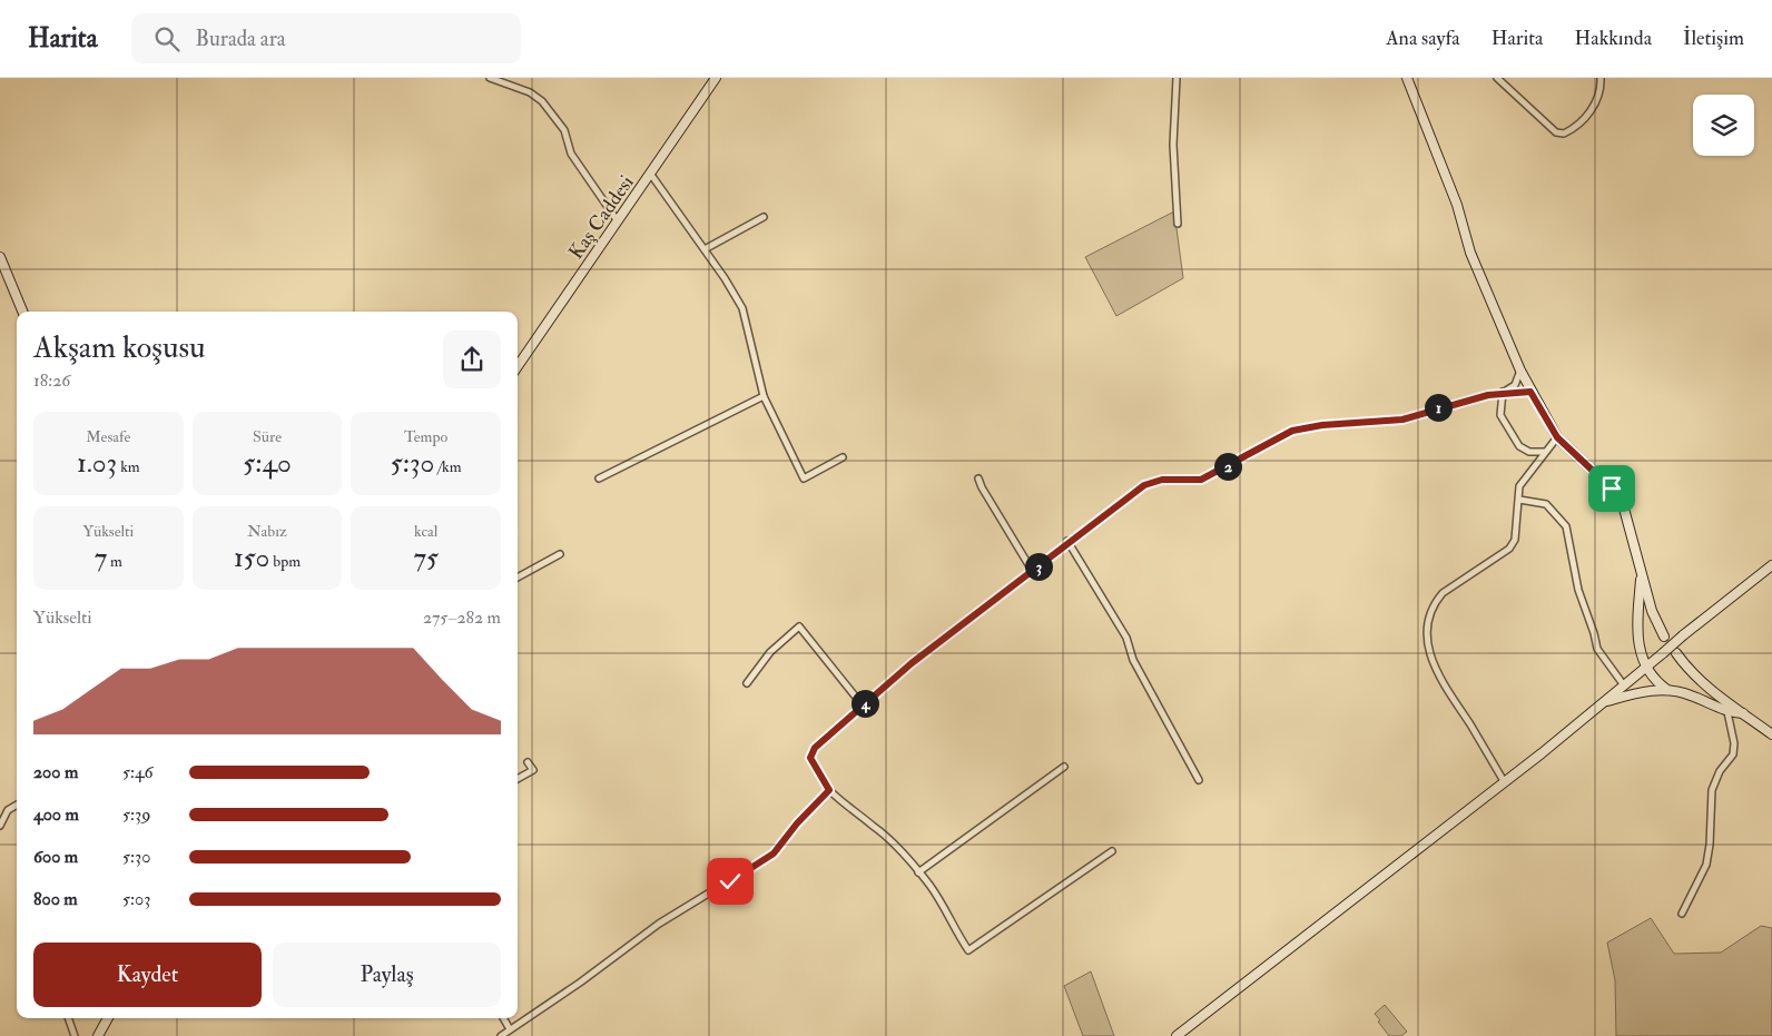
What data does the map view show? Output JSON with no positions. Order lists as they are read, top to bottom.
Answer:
{
  "streets": {
    "street": ["Kaş Caddesi"]
  },
  "page": {
    "header": "Harita",
    "search": "Burada ara",
    "nav": [
      "Ana sayfa",
      "Harita",
      "Hakkında",
      "İletişim"
    ],
    "heading": ["Akşam koşusu", "18:26"],
    "pins": [
      "1",
      "2",
      "3",
      "4"
    ],
    "stats": [
      ["Mesafe", "1.03 km"],
      ["Süre", "5:40"],
      ["Tempo", "5:30 /km"],
      ["Yükselti", "7 m"],
      ["Nabız", "150 bpm"],
      ["kcal", "75"]
    ],
    "chart": ["Yükselti", "275–282 m"],
    "list": [
      {
        "name": "200 m",
        "note": "5:46"
      },
      {
        "name": "400 m",
        "note": "5:39"
      },
      {
        "name": "600 m",
        "note": "5:30"
      },
      {
        "name": "800 m",
        "note": "5:03"
      }
    ],
    "buttons": ["Kaydet", "Paylaş"]
  }
}
